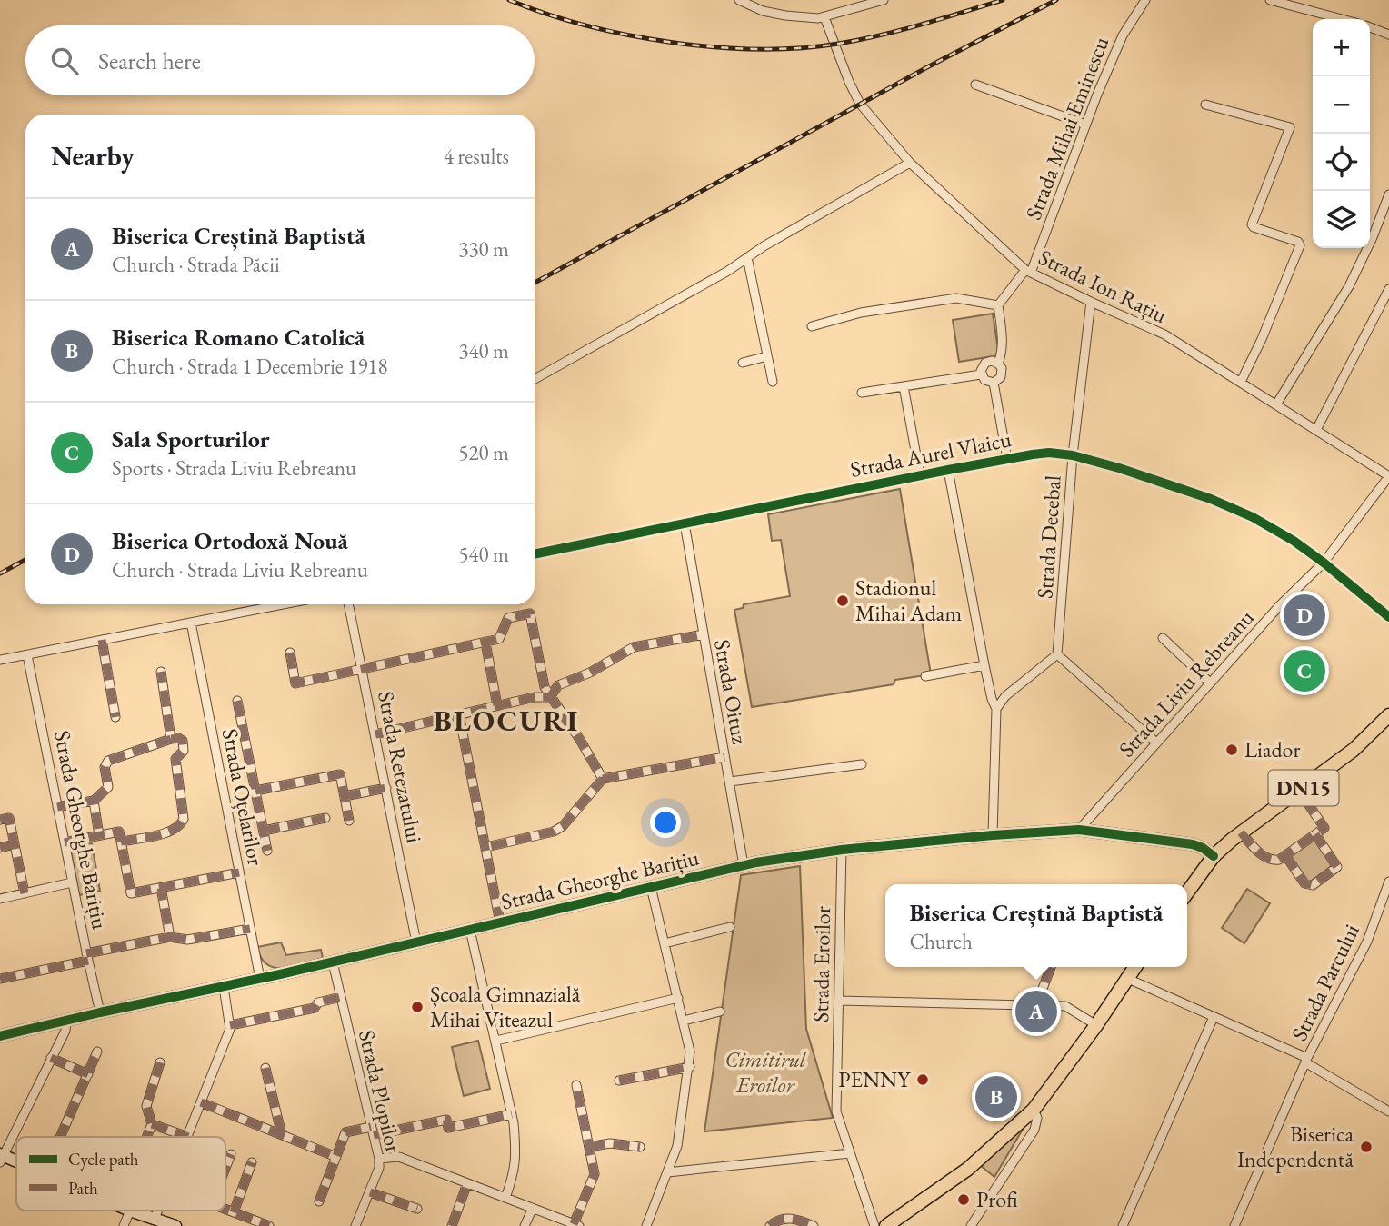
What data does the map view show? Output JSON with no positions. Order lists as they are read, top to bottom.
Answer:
{
  "streets": {
    "main road": ["DN15"],
    "street": [
      "Strada Mihai Eminescu",
      "Strada Ion Rațiu",
      "Strada Aurel Vlaicu",
      "Strada Decebal",
      "Strada Liviu Rebreanu",
      "Strada Oituz",
      "Strada Retezatului",
      "Strada Oțelarilor",
      "Strada Gheorghe Barițiu",
      "Strada Eroilor",
      "Strada Parcului",
      "Strada Plopilor"
    ]
  },
  "crossings": [
    ["Strada Mihai Eminescu", "Strada Ion Rațiu"],
    ["Strada Ion Rațiu", "Strada Decebal"],
    ["Strada Ion Rațiu", "Strada Liviu Rebreanu"],
    ["Strada Aurel Vlaicu", "Strada Decebal"],
    ["Strada Aurel Vlaicu", "Strada Liviu Rebreanu"],
    ["Strada Aurel Vlaicu", "Strada Oituz"],
    ["Strada Liviu Rebreanu", "Strada Gheorghe Barițiu"],
    ["Strada Oituz", "Strada Gheorghe Barițiu"],
    ["Strada Retezatului", "Strada Gheorghe Barițiu"],
    ["DN15", "Strada Gheorghe Barițiu"],
    ["Strada Oțelarilor", "Strada Gheorghe Barițiu"],
    ["Strada Gheorghe Barițiu", "Strada Eroilor"],
    ["Strada Gheorghe Barițiu", "Strada Plopilor"]
  ],
  "districts": ["BLOCURI"],
  "parks": ["Cimitirul Eroilor"],
  "places": [
    "Stadionul Mihai Adam",
    "Liador",
    "Școala Gimnazială Mihai Viteazul",
    "PENNY",
    "Biserica Independentă",
    "Profi"
  ],
  "legend": ["Cycle path", "Path"],
  "page": {
    "map_buttons": ["+", "−"],
    "search": "Search here",
    "heading": ["Nearby", "4 results"],
    "list": [
      {
        "mark": "A",
        "name": "Biserica Creștină Baptistă",
        "note": "Church · Strada Păcii",
        "value": "330 m"
      },
      {
        "mark": "B",
        "name": "Biserica Romano Catolică",
        "note": "Church · Strada 1 Decembrie 1918",
        "value": "340 m"
      },
      {
        "mark": "C",
        "name": "Sala Sporturilor",
        "note": "Sports · Strada Liviu Rebreanu",
        "value": "520 m"
      },
      {
        "mark": "D",
        "name": "Biserica Ortodoxă Nouă",
        "note": "Church · Strada Liviu Rebreanu",
        "value": "540 m"
      }
    ],
    "pins": [
      "D",
      "C",
      "A",
      "B"
    ],
    "popup": ["Biserica Creștină Baptistă", "Church"]
  }
}
